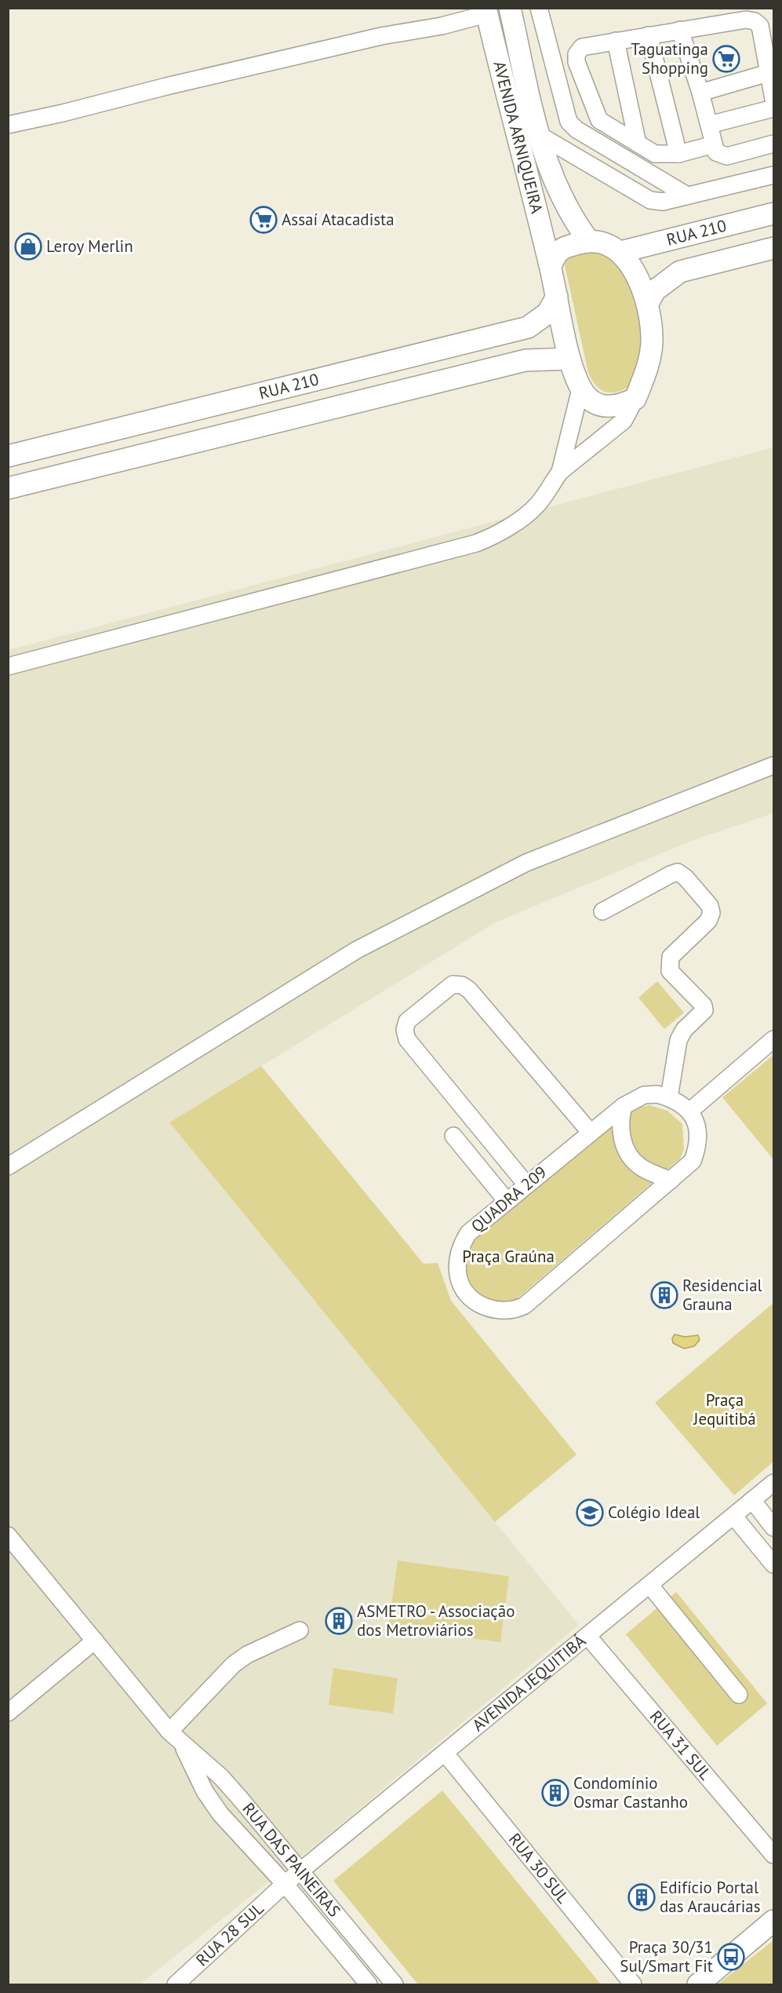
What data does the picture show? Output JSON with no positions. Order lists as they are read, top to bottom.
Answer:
{
  "streets": {
    "main road": ["AVENIDA ARNIQUEIRA", "RUA 210"],
    "street": [
      "QUADRA 209",
      "AVENIDA JEQUITIBÁ",
      "RUA 31 SUL",
      "RUA DAS PAINEIRAS",
      "RUA 30 SUL",
      "RUA 28 SUL"
    ]
  },
  "crossings": [
    ["AVENIDA ARNIQUEIRA", "RUA 210"],
    ["AVENIDA JEQUITIBÁ", "RUA 31 SUL"],
    ["AVENIDA JEQUITIBÁ", "RUA DAS PAINEIRAS"],
    ["AVENIDA JEQUITIBÁ", "RUA 30 SUL"],
    ["AVENIDA JEQUITIBÁ", "RUA 28 SUL"],
    ["RUA DAS PAINEIRAS", "RUA 28 SUL"]
  ],
  "parks": ["Praça Graúna", "Praça Jequitibá"],
  "places": {
    "supermarket": ["Taguatinga Shopping", "Assaí Atacadista"],
    "shop": ["Leroy Merlin"],
    "building": [
      "Residencial Grauna",
      "ASMETRO - Associação dos Metroviários",
      "Condomínio Osmar Castanho",
      "Edifício Portal das Araucárias"
    ],
    "school or university": ["Colégio Ideal"],
    "bus stop": ["Praça 30/31 Sul/Smart Fit"]
  }
}
